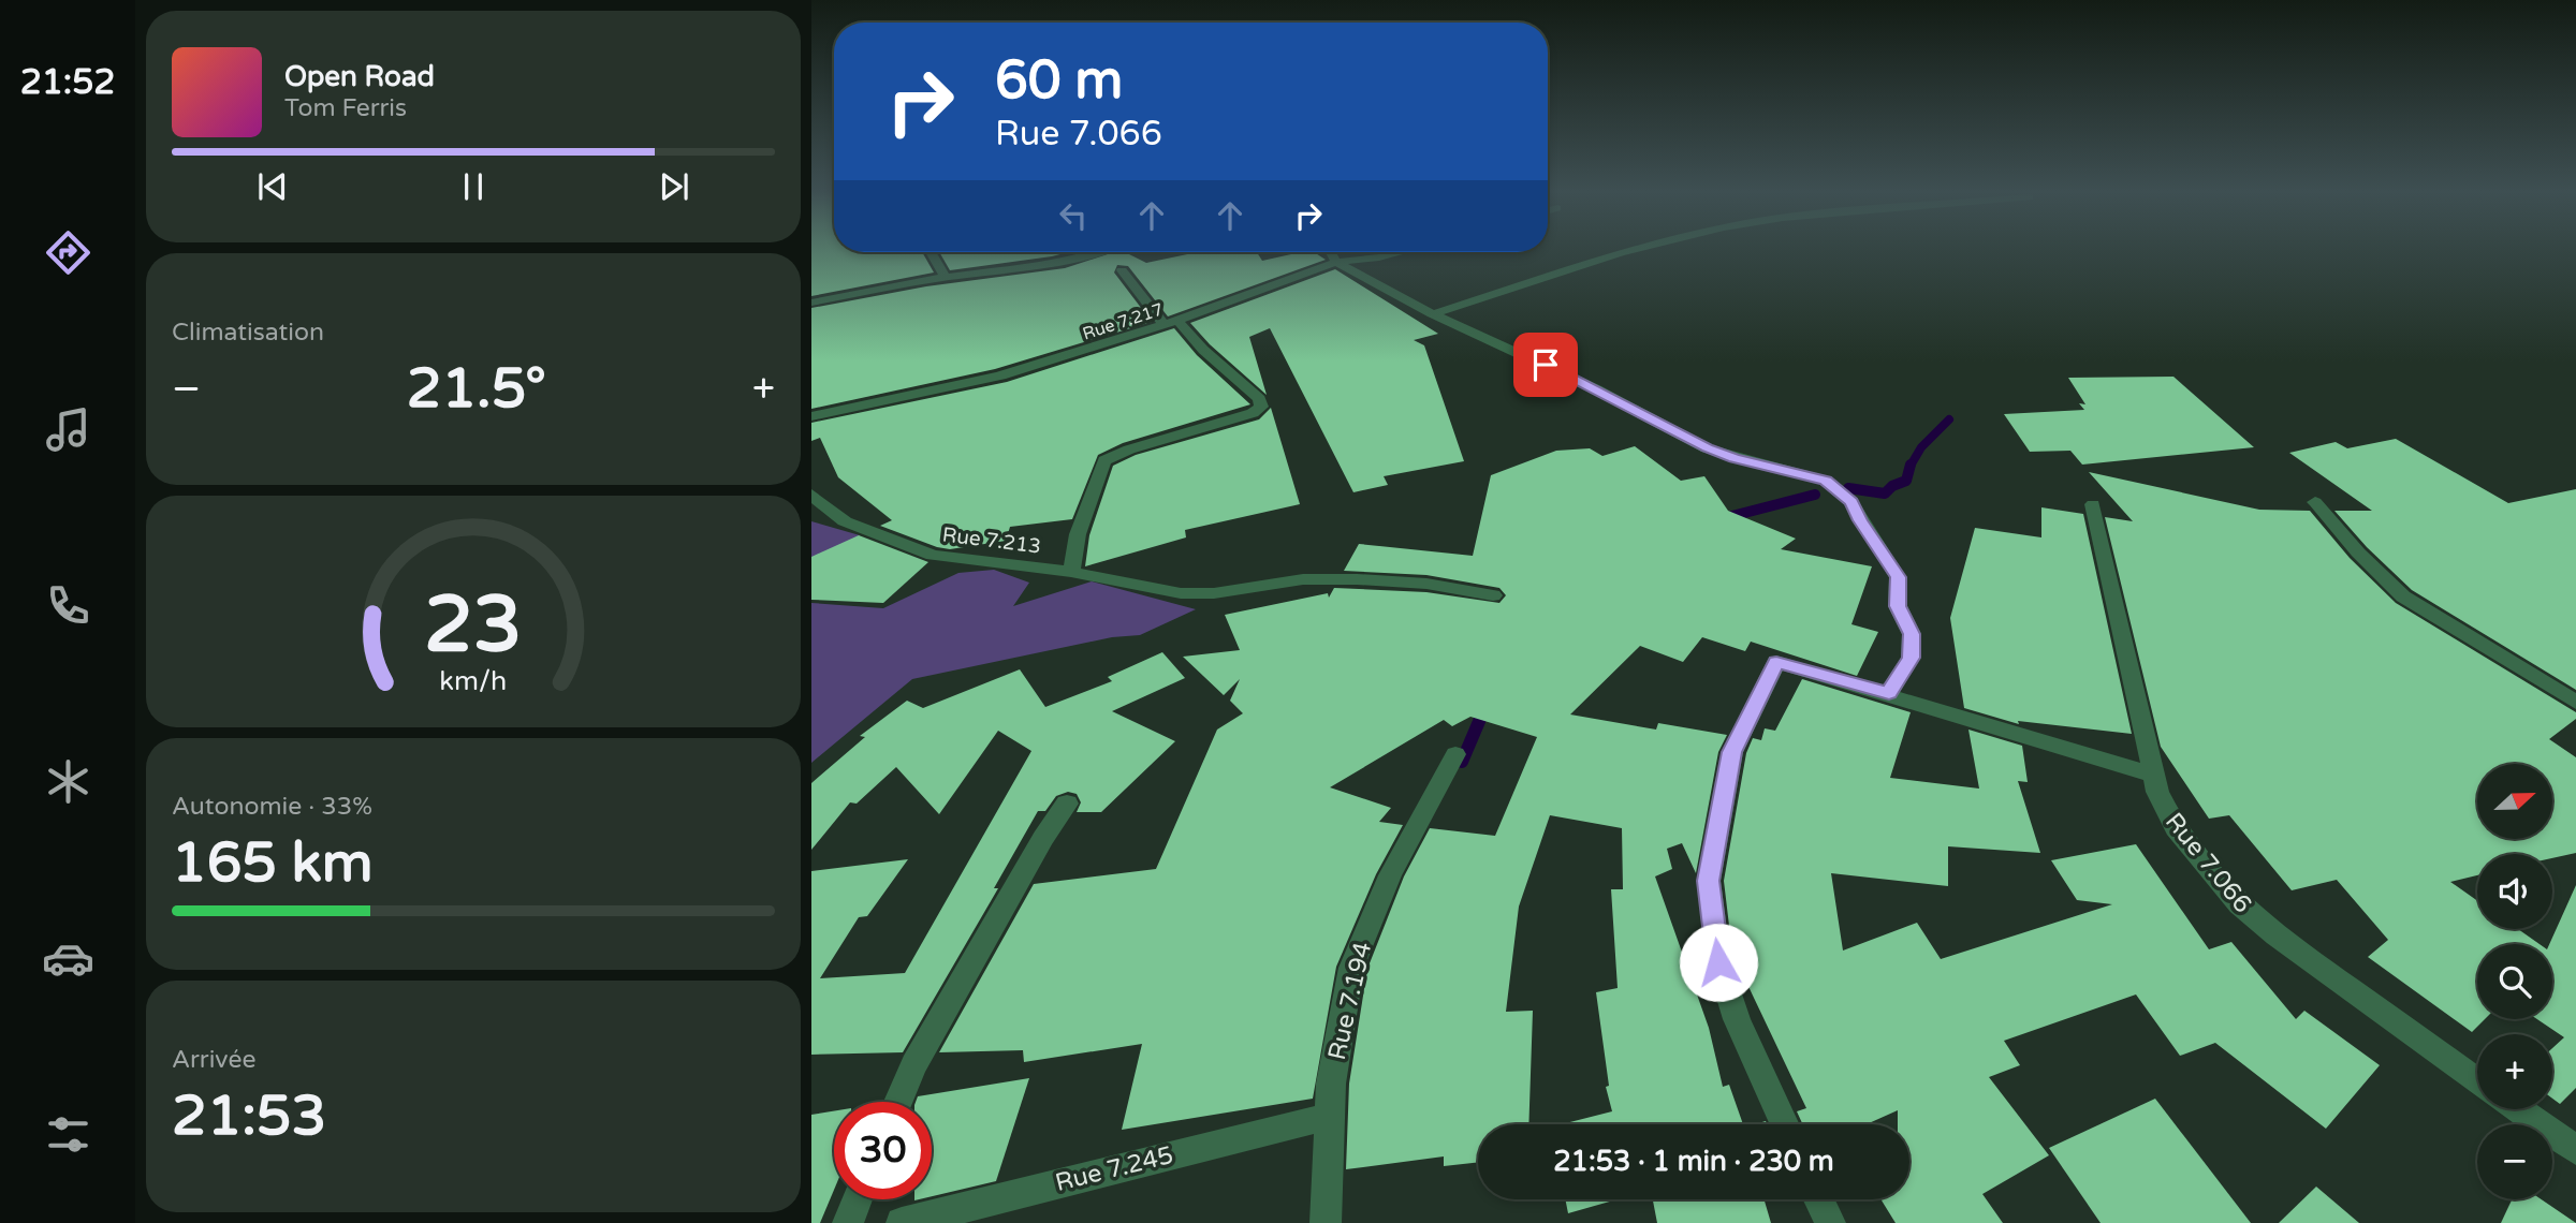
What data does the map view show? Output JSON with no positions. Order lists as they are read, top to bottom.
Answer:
{
  "streets": {
    "street": [
      "Rue 7.217",
      "Rue 7.213",
      "Rue 7.066",
      "Rue 7.194",
      "Rue 7.245"
    ]
  },
  "crossings": [
    ["Rue 7.194", "Rue 7.245"]
  ],
  "north": "right",
  "page": {
    "tabs": "21:52",
    "turn": ["60 m", "Rue 7.066"],
    "song": ["Open Road", "Tom Ferris"],
    "tile": [
      "Climatisation",
      ["Autonomie · 33%", "165 km"],
      ["Arrivée", "21:53"]
    ],
    "heat": ["−", "21.5°", "+"],
    "map_buttons": ["+", "−"],
    "limit": "30",
    "trip": "21:53 · 1 min · 230 m",
    "gauge": ["23", "km/h"]
  }
}
